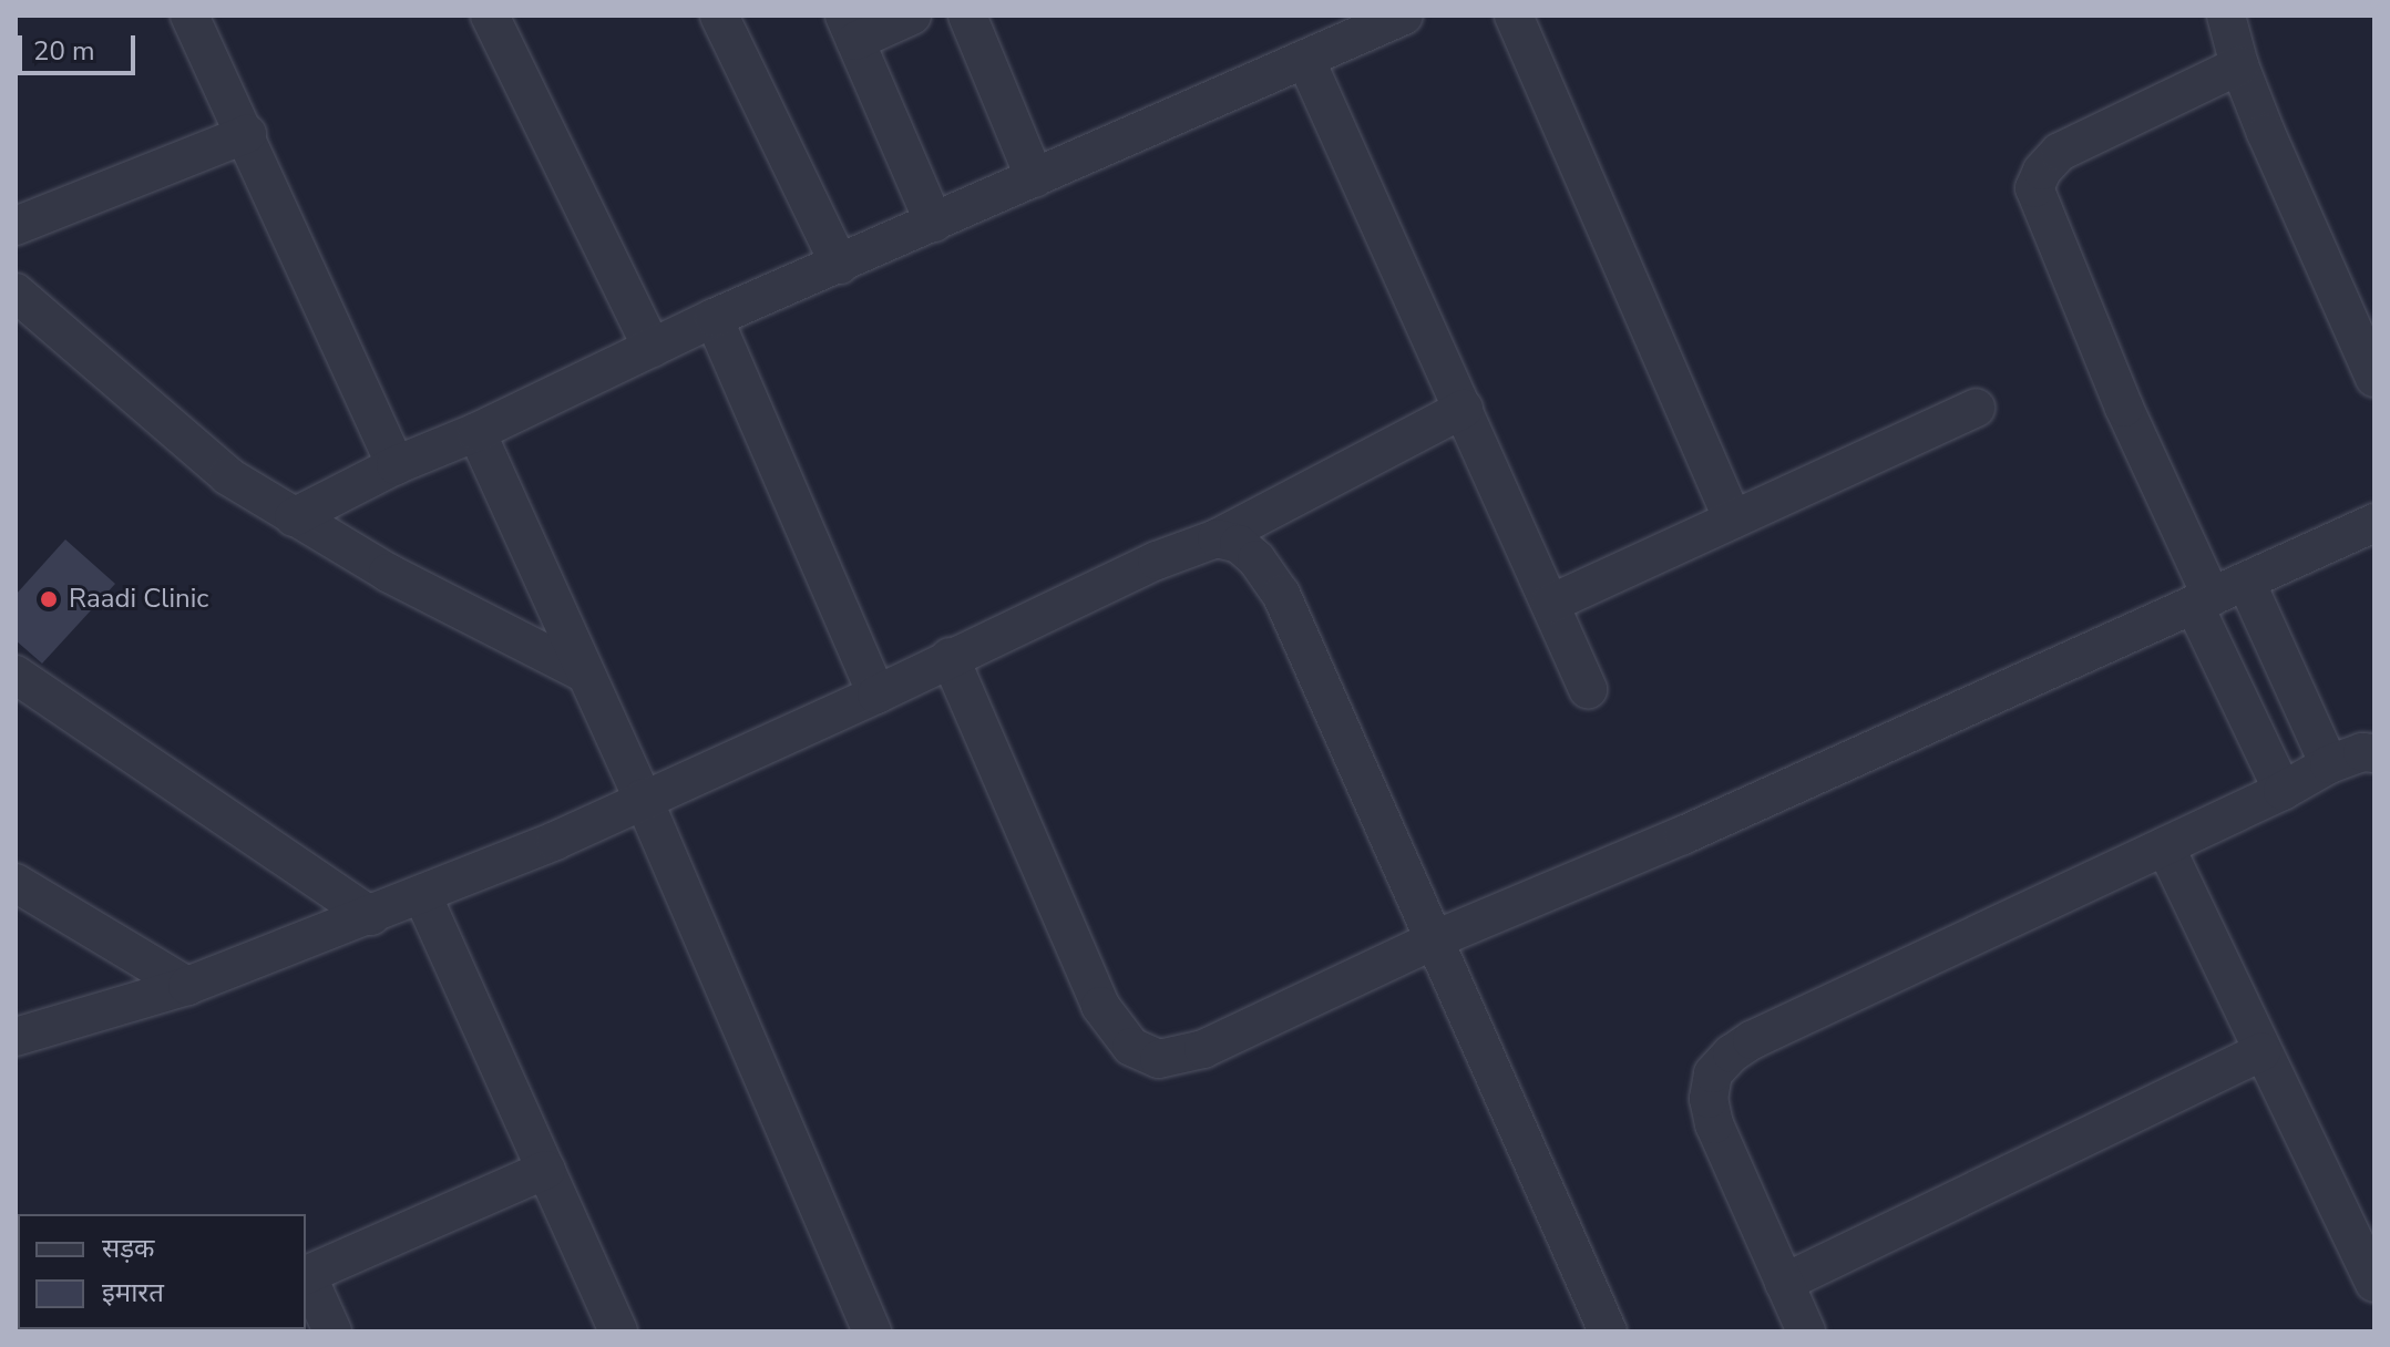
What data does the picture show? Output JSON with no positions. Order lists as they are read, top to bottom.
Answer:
{
  "places": ["Raadi Clinic"],
  "legend": ["सड़क", "इमारत"],
  "scale_bar": "20 m"
}
